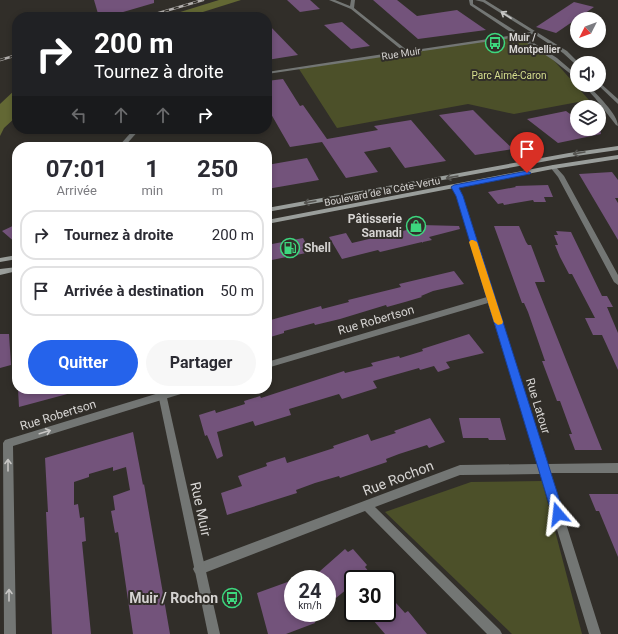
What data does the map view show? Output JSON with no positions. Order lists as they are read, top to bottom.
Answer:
{
  "streets": {
    "main road": ["Boulevard de la Côte-Vertu"],
    "street": [
      "Rue Muir",
      "Rue Robertson",
      "Rue Latour",
      "Rue Rochon"
    ]
  },
  "crossings": [
    ["Rue Muir", "Rue Rochon"],
    ["Boulevard de la Côte-Vertu", "Rue Latour"],
    ["Rue Robertson", "Rue Latour"],
    ["Rue Latour", "Rue Rochon"]
  ],
  "one_way": ["Rue Robertson"],
  "parks": ["Parc Aimé-Caron"],
  "places": {
    "bus stop": ["Muir / Montpellier", "Muir / Rochon"],
    "shop": ["Pâtisserie Samadi"],
    "fuel station": ["Shell"]
  },
  "north": "bottom left",
  "page": {
    "turn": ["200 m", "Tournez à droite"],
    "eta": [
      "07:01",
      "Arrivée",
      "1",
      "min",
      "250",
      "m"
    ],
    "list": [
      {
        "name": "Tournez à droite",
        "value": "200 m"
      },
      {
        "name": "Arrivée à destination",
        "value": "50 m"
      }
    ],
    "buttons": ["Quitter", "Partager"],
    "speed": "24 km/h",
    "limit": "30"
  }
}
